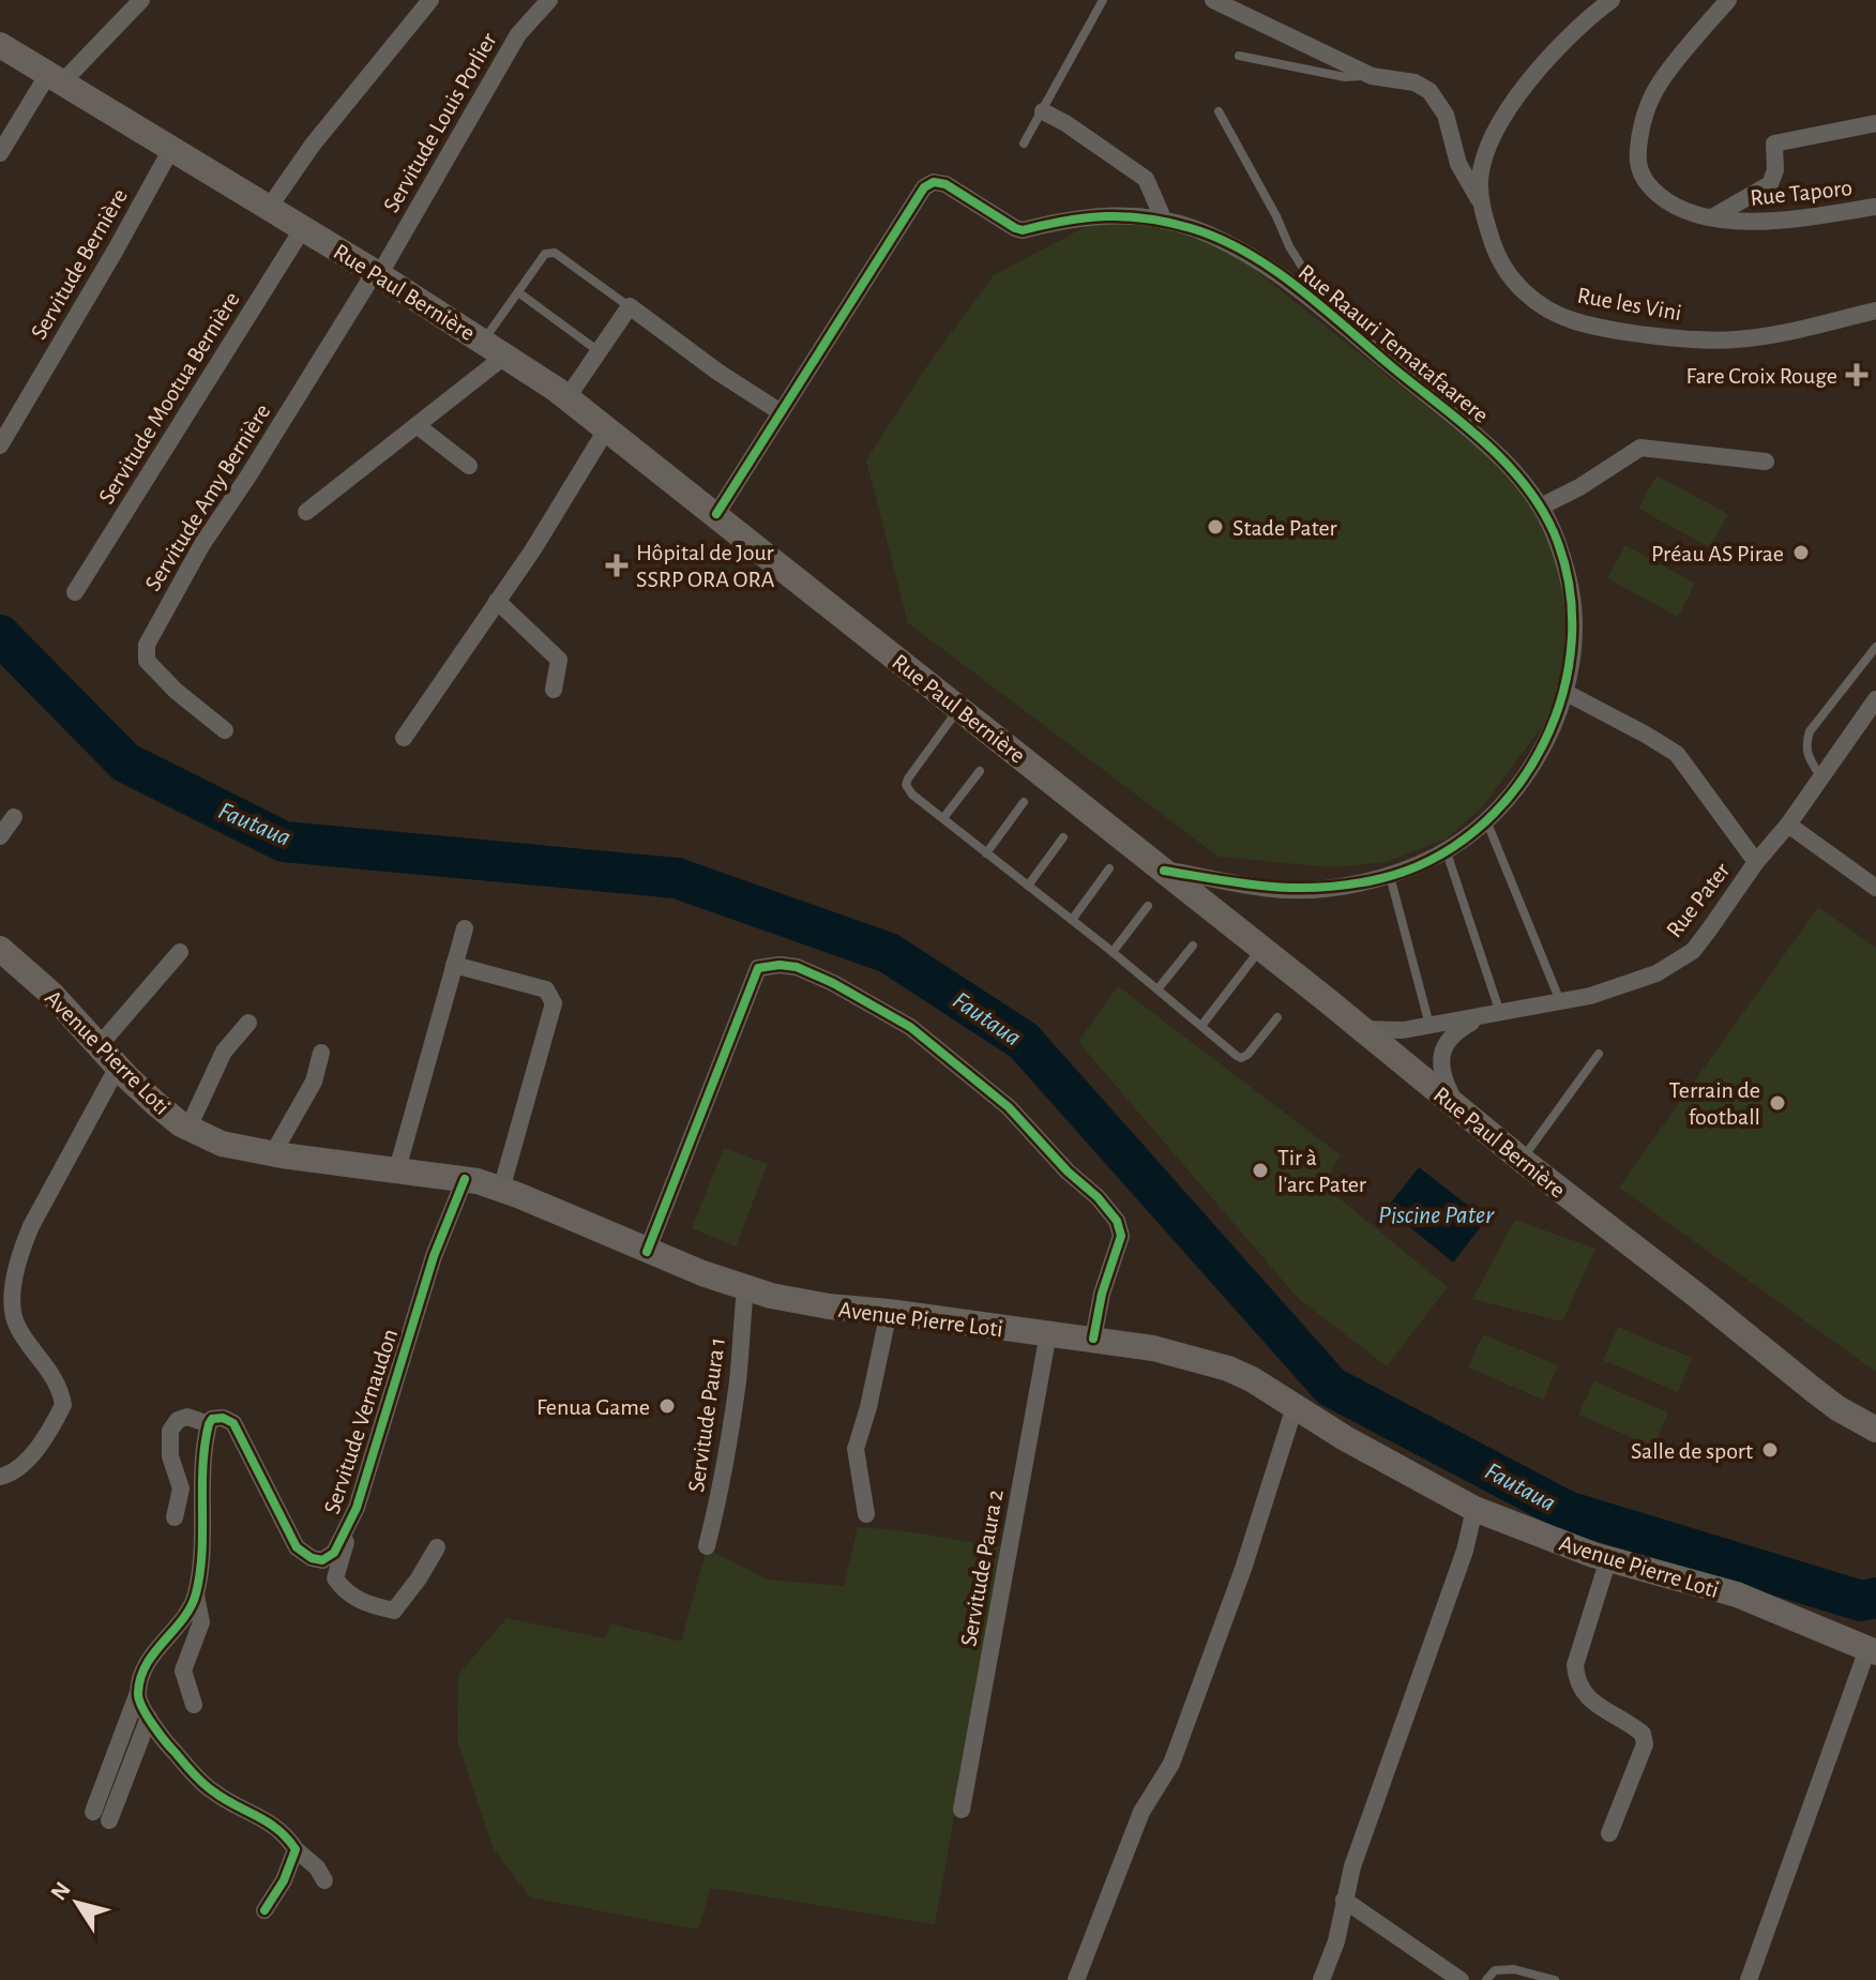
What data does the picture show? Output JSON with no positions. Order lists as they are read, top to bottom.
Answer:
{
  "streets": {
    "main road": ["Rue Paul Bernière", "Avenue Pierre Loti"],
    "street": [
      "Servitude Louis Porlier",
      "Rue Taporo",
      "Servitude Bernière",
      "Rue les Vini",
      "Rue Raauri Tematafaarere",
      "Servitude Mootua Bernière",
      "Servitude Amy Bernière",
      "Rue Pater",
      "Servitude Paura 1",
      "Servitude Vernaudon",
      "Servitude Paura 2"
    ]
  },
  "crossings": [
    ["Servitude Louis Porlier", "Rue Paul Bernière"],
    ["Servitude Louis Porlier", "Servitude Amy Bernière"],
    ["Servitude Bernière", "Rue Paul Bernière"],
    ["Rue Paul Bernière", "Rue Raauri Tematafaarere"],
    ["Rue Paul Bernière", "Servitude Mootua Bernière"],
    ["Rue Paul Bernière", "Servitude Amy Bernière"],
    ["Rue Paul Bernière", "Rue Pater"],
    ["Avenue Pierre Loti", "Servitude Paura 1"],
    ["Avenue Pierre Loti", "Servitude Vernaudon"],
    ["Avenue Pierre Loti", "Servitude Paura 2"]
  ],
  "water": ["Fautaua", "Piscine Pater"],
  "places": {
    "health": ["Fare Croix Rouge", "Hôpital de Jour SSRP ORA ORA"],
    "other": [
      "Stade Pater",
      "Préau AS Pirae",
      "Terrain de football",
      "Tir à l'arc Pater",
      "Fenua Game",
      "Salle de sport"
    ]
  },
  "north": "top left"
}
